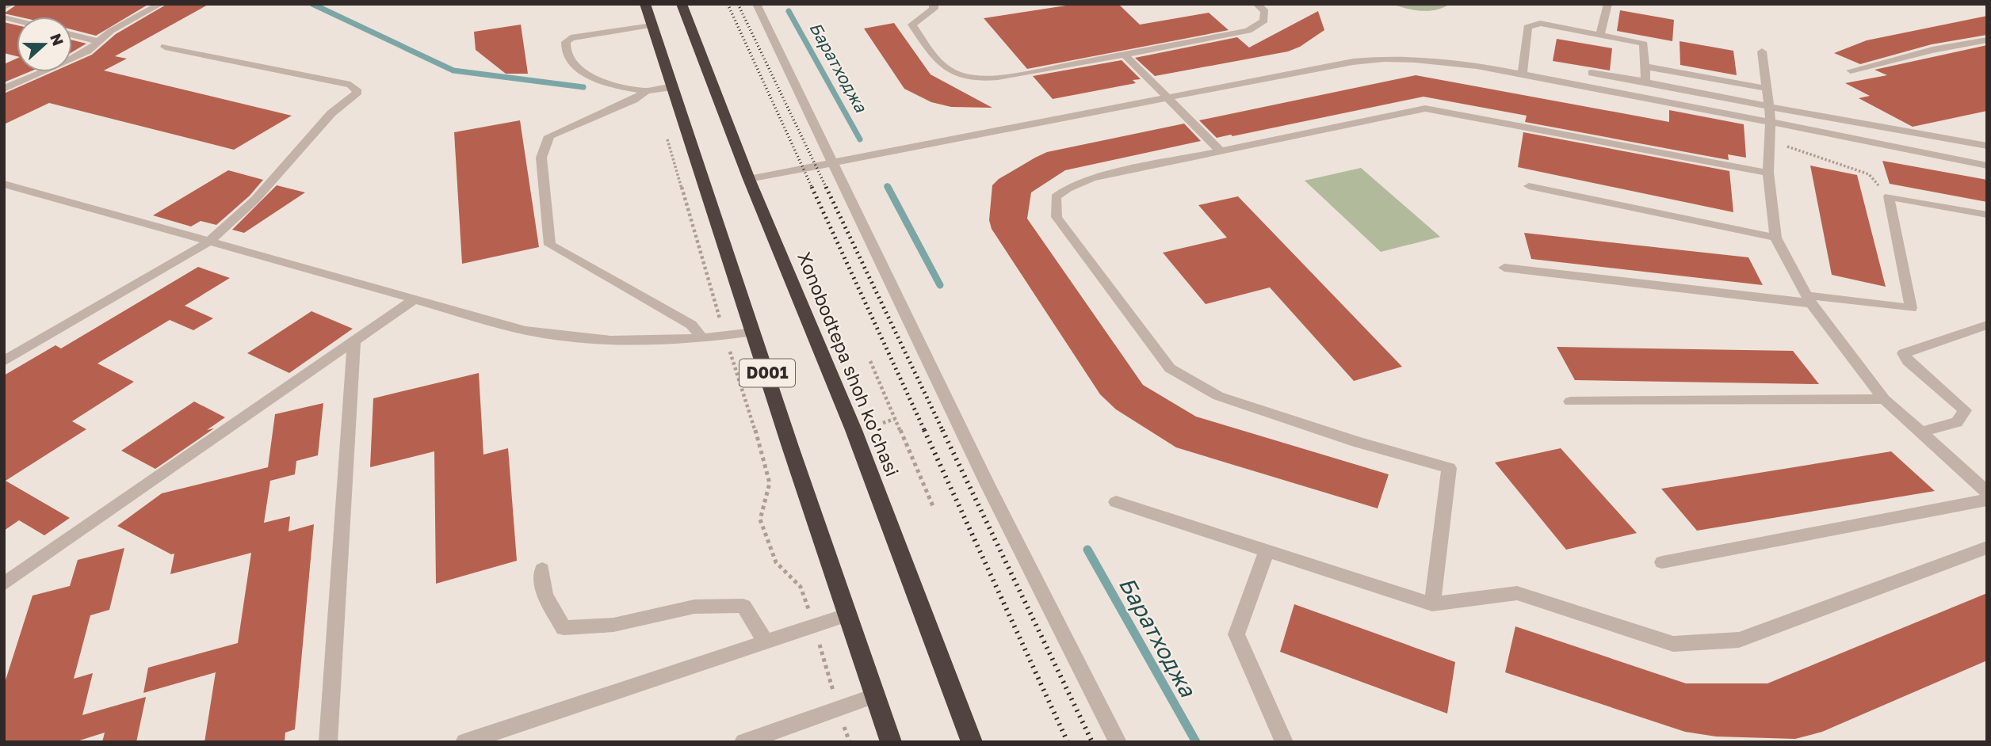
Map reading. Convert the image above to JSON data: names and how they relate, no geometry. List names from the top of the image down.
{
  "streets": {
    "highway": ["Xonobodtepa shoh ko'chasi", "D001"]
  },
  "water": ["Баратходжа"],
  "north": "right"
}
